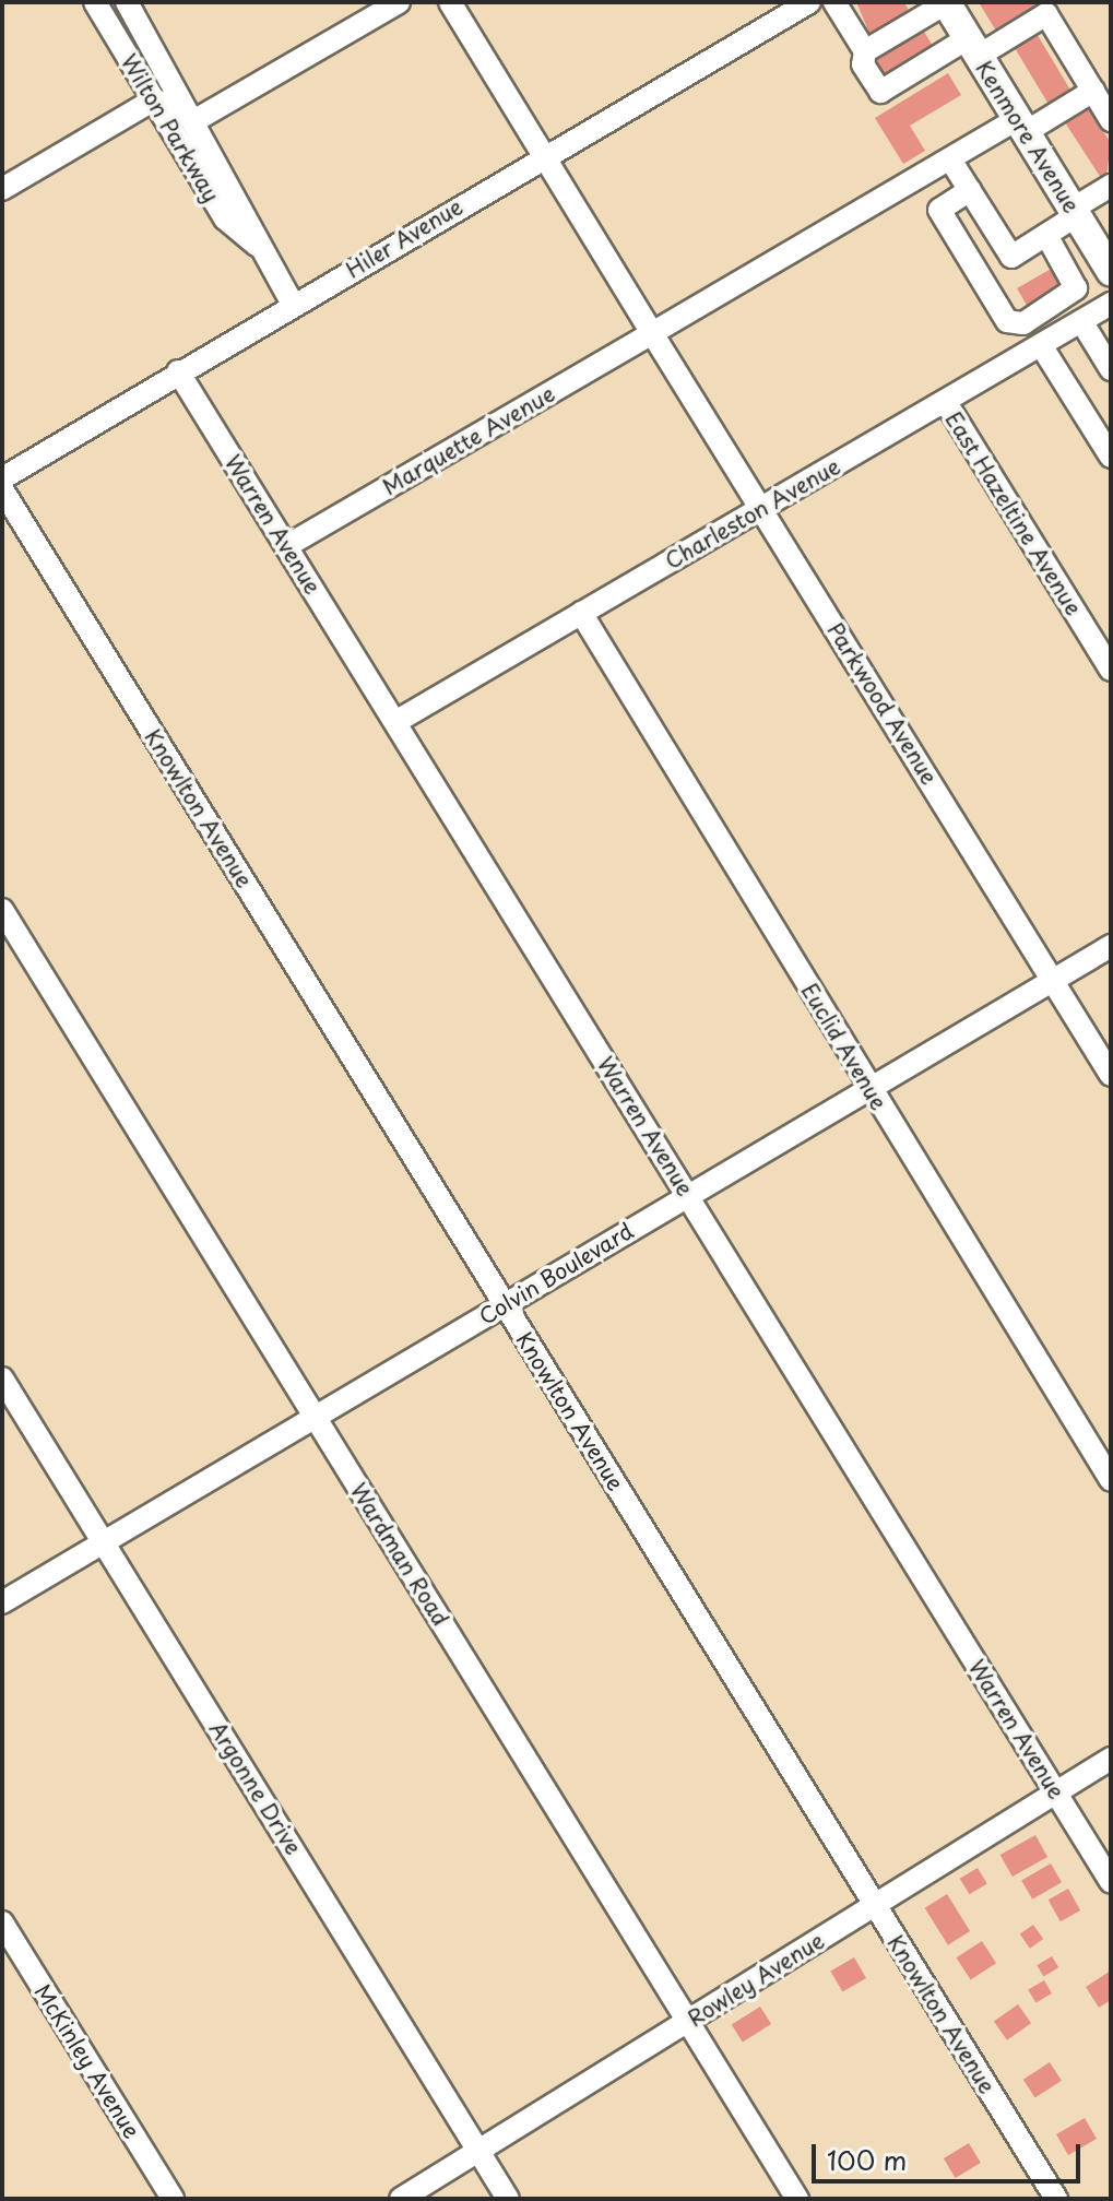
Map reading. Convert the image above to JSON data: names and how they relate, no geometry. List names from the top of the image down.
{
  "streets": {
    "main road": ["Kenmore Avenue"],
    "street": [
      "Wilton Parkway",
      "Hiler Avenue",
      "Marquette Avenue",
      "Charleston Avenue",
      "East Hazeltine Avenue",
      "Warren Avenue",
      "Parkwood Avenue",
      "Knowlton Avenue",
      "Euclid Avenue",
      "Colvin Boulevard",
      "Wardman Road",
      "Argonne Drive",
      "Rowley Avenue",
      "McKinley Avenue"
    ]
  },
  "crossings": [
    ["Wilton Parkway", "Hiler Avenue"],
    ["Kenmore Avenue", "Marquette Avenue"],
    ["Hiler Avenue", "Warren Avenue"],
    ["Hiler Avenue", "Parkwood Avenue"],
    ["Marquette Avenue", "Warren Avenue"],
    ["Marquette Avenue", "Parkwood Avenue"],
    ["Charleston Avenue", "East Hazeltine Avenue"],
    ["Charleston Avenue", "Warren Avenue"],
    ["Charleston Avenue", "Parkwood Avenue"],
    ["Charleston Avenue", "Euclid Avenue"],
    ["Warren Avenue", "Colvin Boulevard"],
    ["Warren Avenue", "Rowley Avenue"],
    ["Parkwood Avenue", "Colvin Boulevard"],
    ["Knowlton Avenue", "Colvin Boulevard"],
    ["Knowlton Avenue", "Rowley Avenue"],
    ["Euclid Avenue", "Colvin Boulevard"],
    ["Colvin Boulevard", "Wardman Road"],
    ["Colvin Boulevard", "Argonne Drive"],
    ["Wardman Road", "Rowley Avenue"],
    ["Argonne Drive", "Rowley Avenue"]
  ],
  "scale_bar": "100 m"
}
